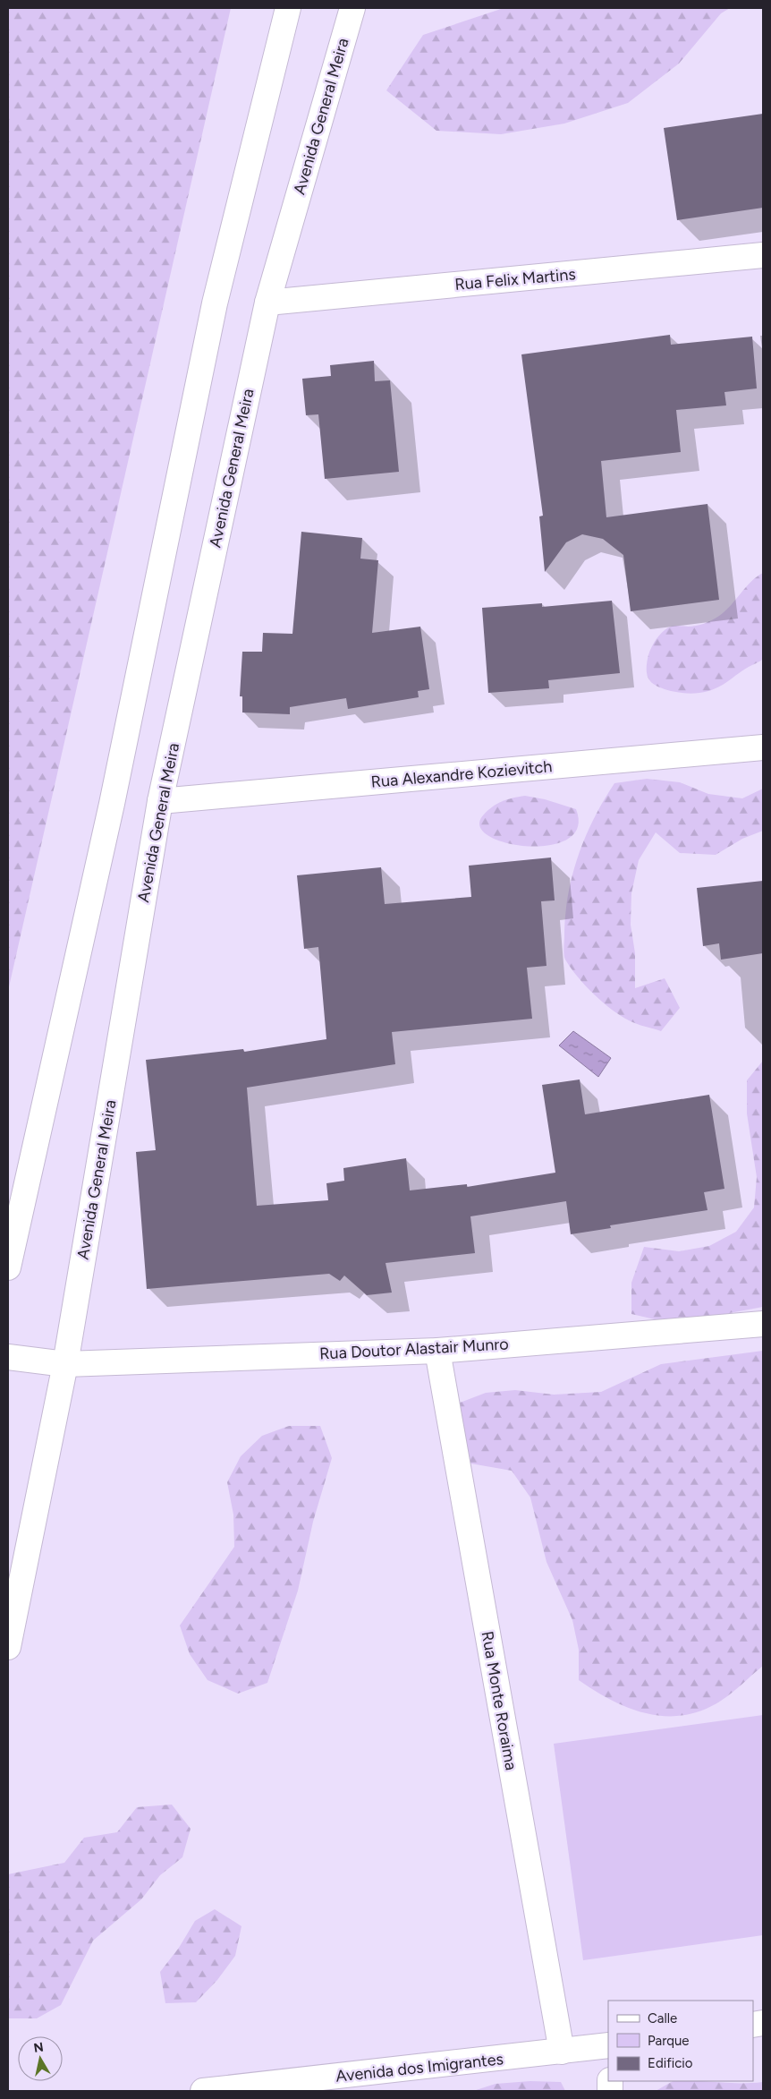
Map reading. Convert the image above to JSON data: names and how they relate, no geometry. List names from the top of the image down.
{
  "streets": {
    "main road": [
      "Avenida General Meira",
      "Rua Felix Martins",
      "Rua Alexandre Kozievitch",
      "Rua Doutor Alastair Munro",
      "Rua Monte Roraima",
      "Avenida dos Imigrantes"
    ]
  },
  "crossings": [
    ["Avenida General Meira", "Rua Felix Martins"],
    ["Avenida General Meira", "Rua Alexandre Kozievitch"],
    ["Avenida General Meira", "Rua Doutor Alastair Munro"],
    ["Rua Doutor Alastair Munro", "Rua Monte Roraima"],
    ["Rua Monte Roraima", "Avenida dos Imigrantes"]
  ],
  "legend": ["Calle", "Parque", "Edificio"],
  "north": "top"
}
